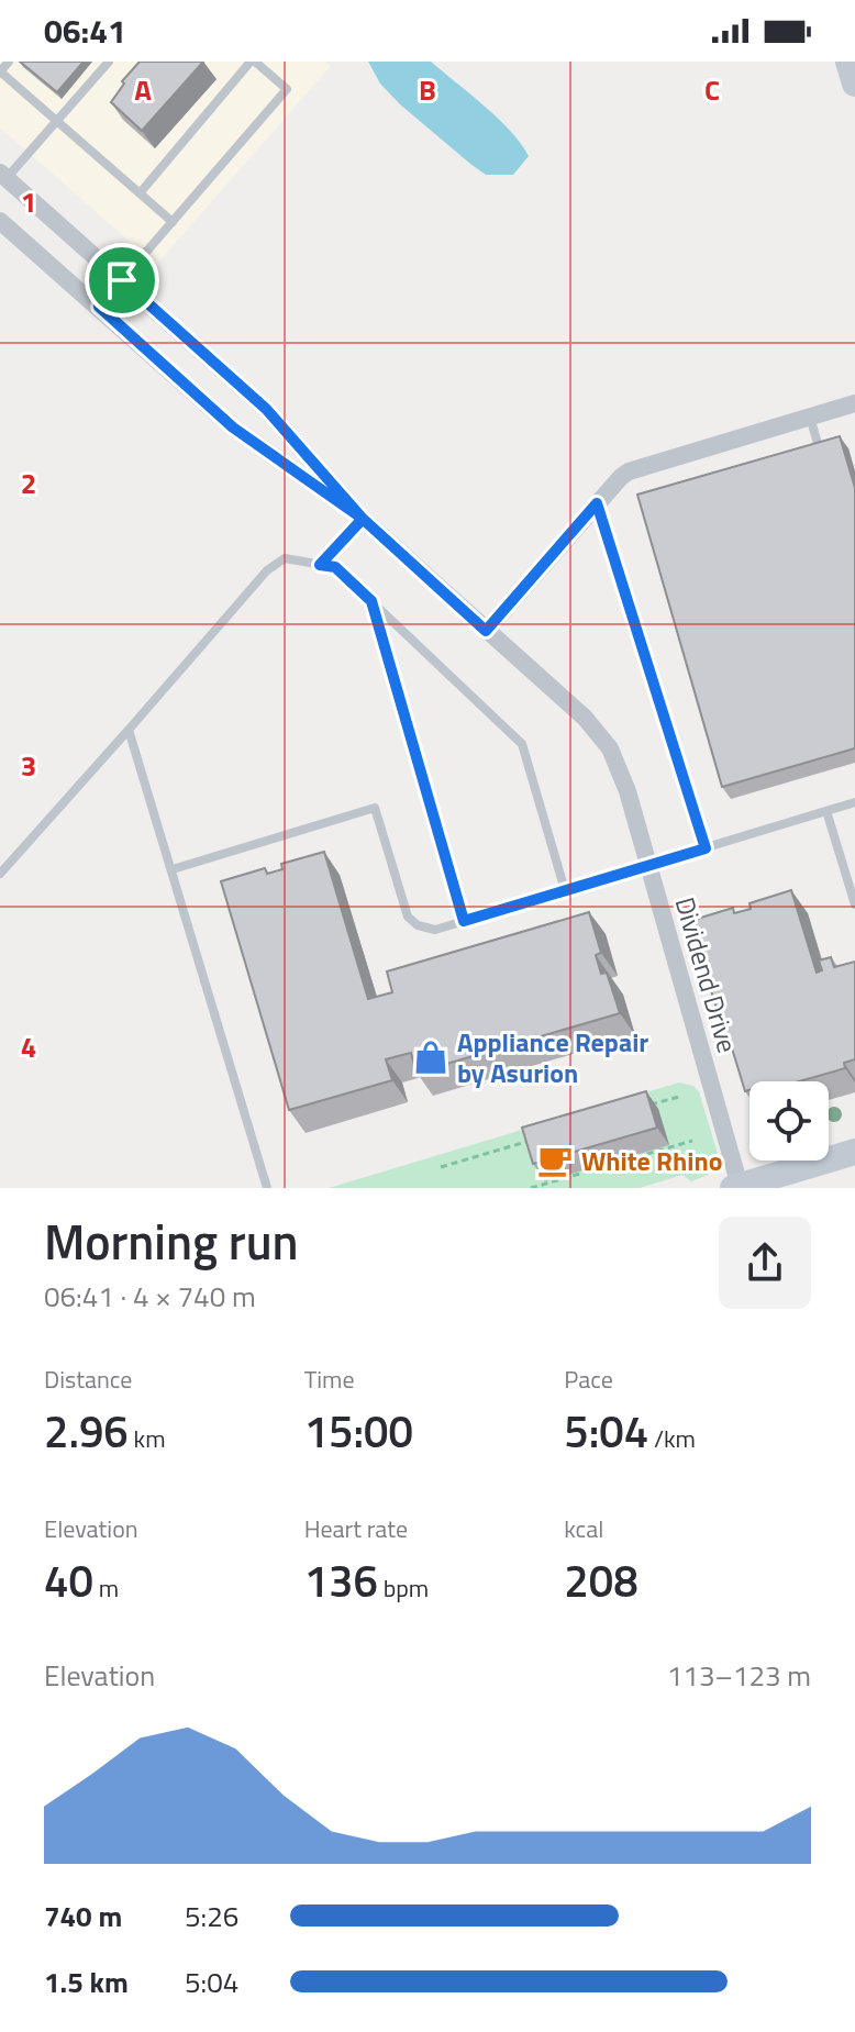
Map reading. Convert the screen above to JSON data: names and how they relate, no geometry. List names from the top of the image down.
{
  "streets": {
    "street": ["Dividend Drive"]
  },
  "places": {
    "shop": ["Appliance Repair by Asurion"],
    "cafe": ["White Rhino"]
  },
  "page": {
    "status": "06:41",
    "heading": ["Morning run", "06:41 · 4 × 740 m"],
    "stats": [
      ["Distance", "2.96 km"],
      ["Time", "15:00"],
      ["Pace", "5:04 /km"],
      ["Elevation", "40 m"],
      ["Heart rate", "136 bpm"],
      ["kcal", "208"]
    ],
    "chart": ["Elevation", "113–123 m"],
    "list": [
      {
        "name": "740 m",
        "note": "5:26"
      },
      {
        "name": "1.5 km",
        "note": "5:04"
      }
    ]
  },
  "grid": {
    "columns": ["A", "B", "C"],
    "rows": [
      "1",
      "2",
      "3",
      "4"
    ]
  }
}
